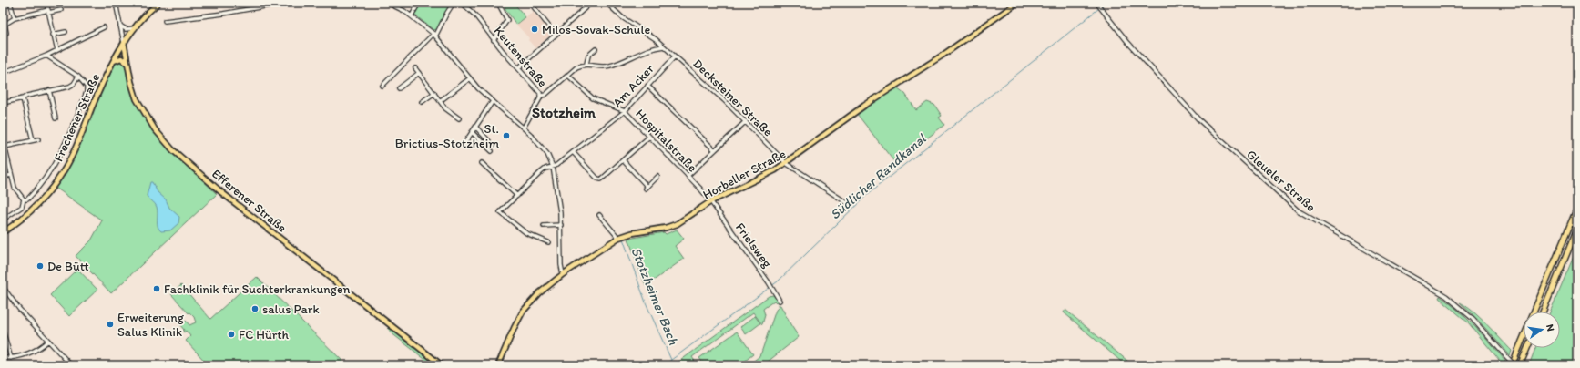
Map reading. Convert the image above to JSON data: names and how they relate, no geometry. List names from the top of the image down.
{
  "streets": {
    "main road": ["Frechener Straße", "Horbeller Straße", "Efferener Straße"],
    "street": [
      "Keutenstraße",
      "Am Acker",
      "Decksteiner Straße",
      "Hospitalstraße",
      "Gleueler Straße",
      "Frielsweg"
    ]
  },
  "crossings": [
    ["Am Acker", "Decksteiner Straße"],
    ["Am Acker", "Hospitalstraße"],
    ["Decksteiner Straße", "Horbeller Straße"],
    ["Frechener Straße", "Efferener Straße"],
    ["Hospitalstraße", "Horbeller Straße"],
    ["Hospitalstraße", "Frielsweg"],
    ["Horbeller Straße", "Frielsweg"]
  ],
  "districts": ["Stotzheim"],
  "water": ["Südlicher Randkanal", "Stotzheimer Bach"],
  "places": [
    "Milos-Sovak-Schule",
    "St. Brictius-Stotzheim",
    "De Bütt",
    "Fachklinik für Suchterkrankungen",
    "salus Park",
    "Erweiterung Salus Klinik",
    "FC Hürth"
  ],
  "north": "right"
}
